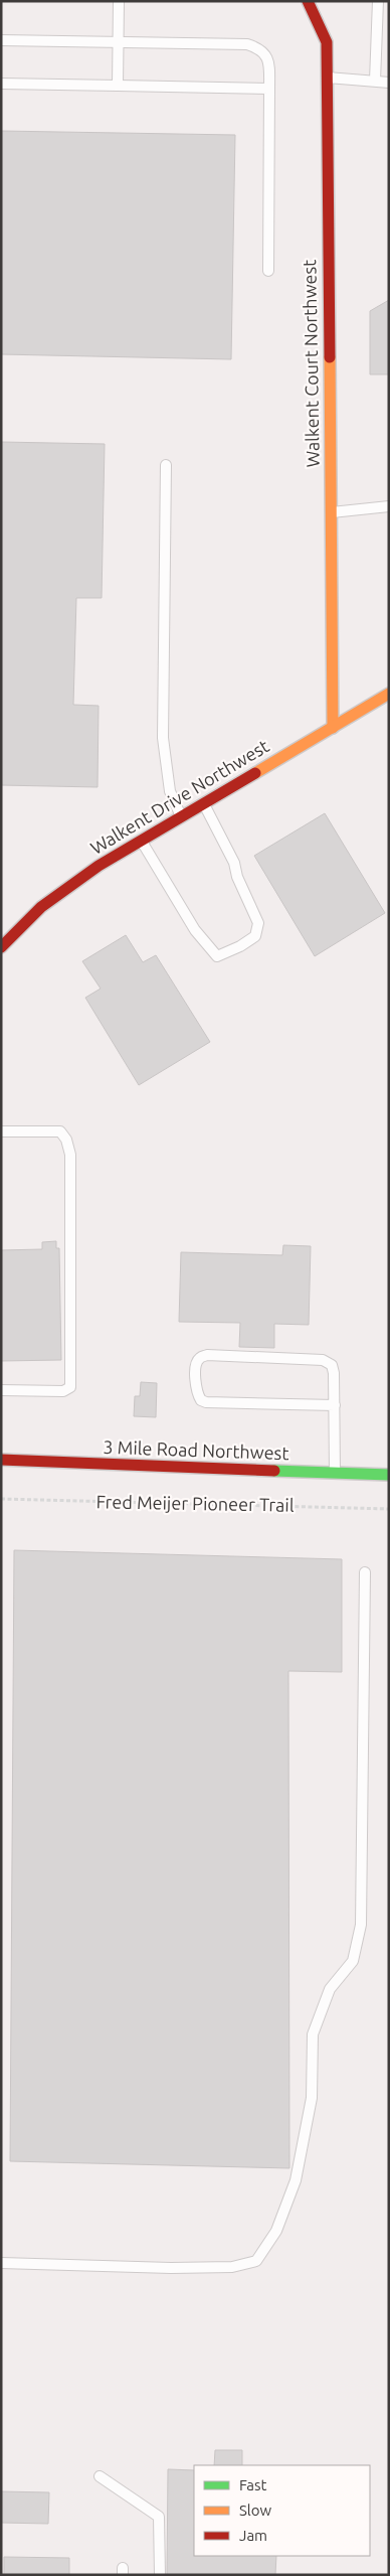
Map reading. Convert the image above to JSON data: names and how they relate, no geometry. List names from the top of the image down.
{
  "streets": {
    "street": ["Walkent Court Northwest", "Walkent Drive Northwest", "3 Mile Road Northwest"],
    "path": ["Fred Meijer Pioneer Trail"]
  },
  "crossings": [
    ["Walkent Court Northwest", "Walkent Drive Northwest"]
  ],
  "legend": ["Fast", "Slow", "Jam"]
}
